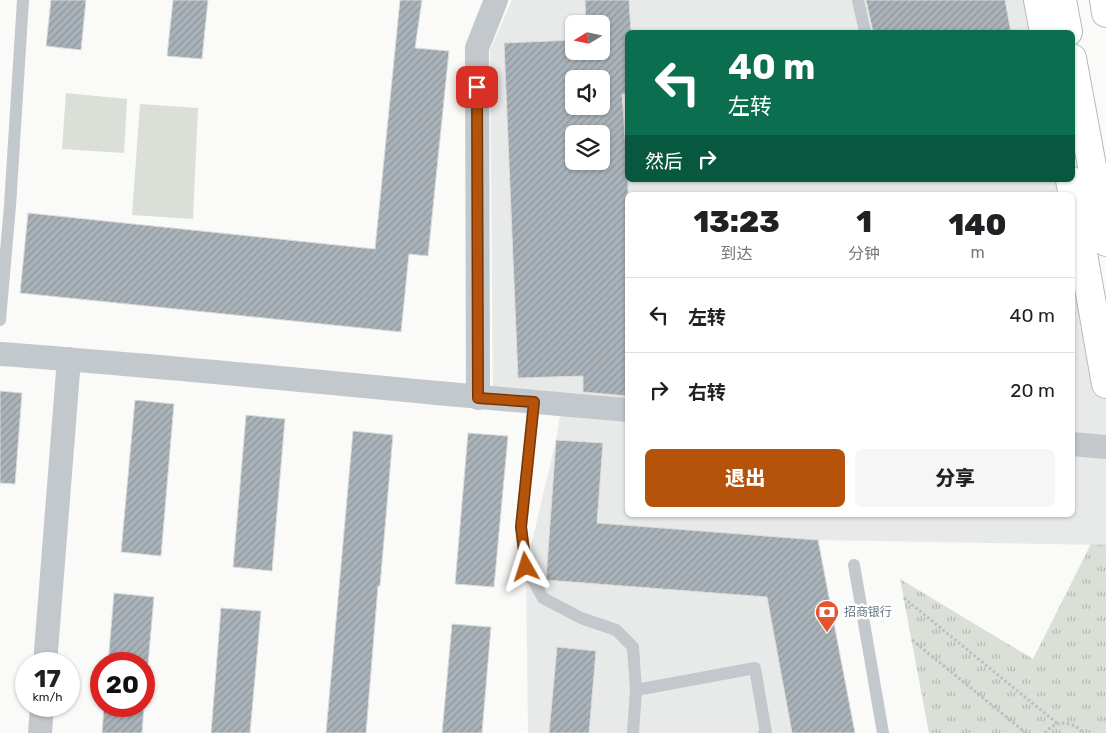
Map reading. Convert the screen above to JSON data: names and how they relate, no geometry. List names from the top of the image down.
{
  "places": {
    "bank": ["招商银行"]
  },
  "north": "left",
  "page": {
    "turn": ["40 m", "左转"],
    "then": "然后",
    "eta": [
      "13:23",
      "到达",
      "1",
      "分钟",
      "140",
      "m"
    ],
    "list": [
      {
        "name": "左转",
        "value": "40 m"
      },
      {
        "name": "右转",
        "value": "20 m"
      }
    ],
    "buttons": ["退出", "分享"],
    "speed": "17 km/h",
    "limit": "20"
  }
}
